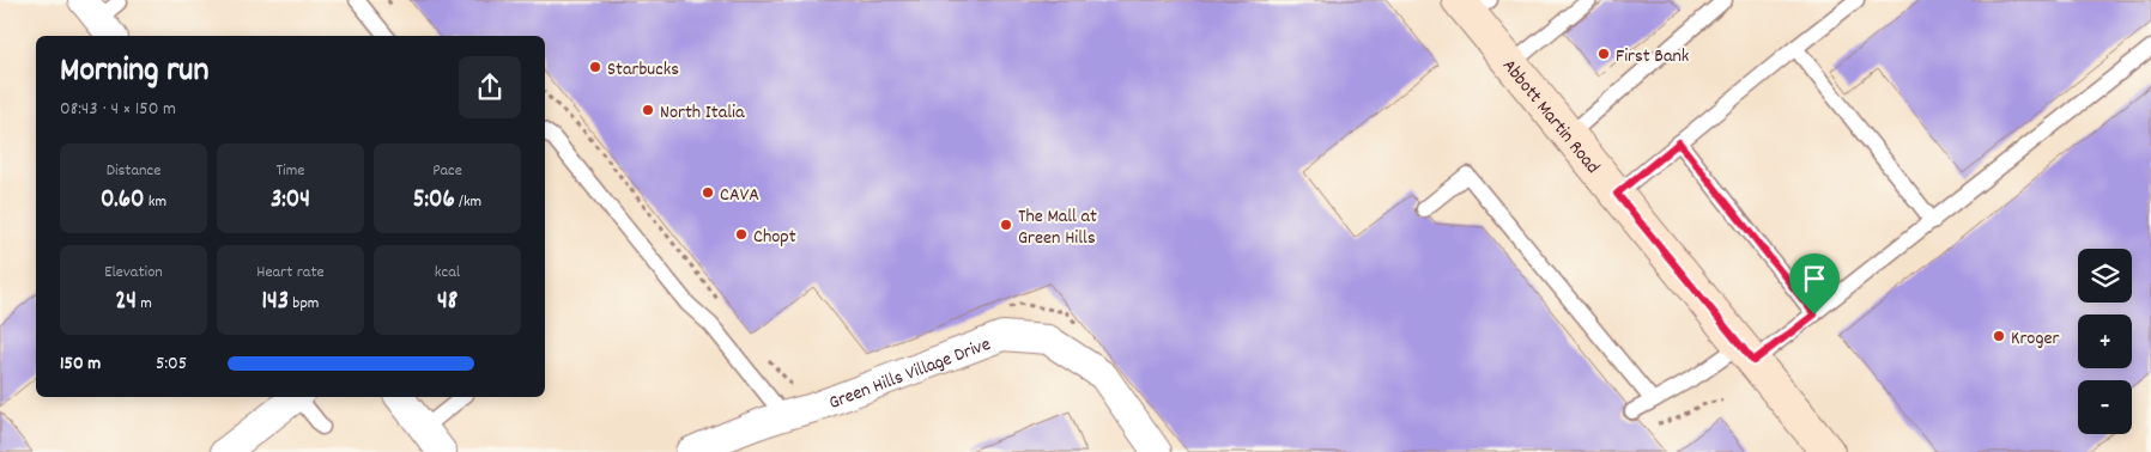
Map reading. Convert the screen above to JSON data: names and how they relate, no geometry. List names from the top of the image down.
{
  "streets": {
    "main road": ["Abbott Martin Road"],
    "street": ["Green Hills Village Drive"]
  },
  "places": [
    "First Bank",
    "Starbucks",
    "North Italia",
    "CAVA",
    "The Mall at Green Hills",
    "Chopt",
    "Kroger"
  ],
  "page": {
    "heading": ["Morning run", "08:43 · 4 × 150 m"],
    "stats": [
      ["Distance", "0.60 km"],
      ["Time", "3:04"],
      ["Pace", "5:06 /km"],
      ["Elevation", "24 m"],
      ["Heart rate", "143 bpm"],
      ["kcal", "48"]
    ],
    "map_buttons": ["+", "−"],
    "list": [
      {
        "name": "150 m",
        "note": "5:05"
      }
    ]
  }
}
